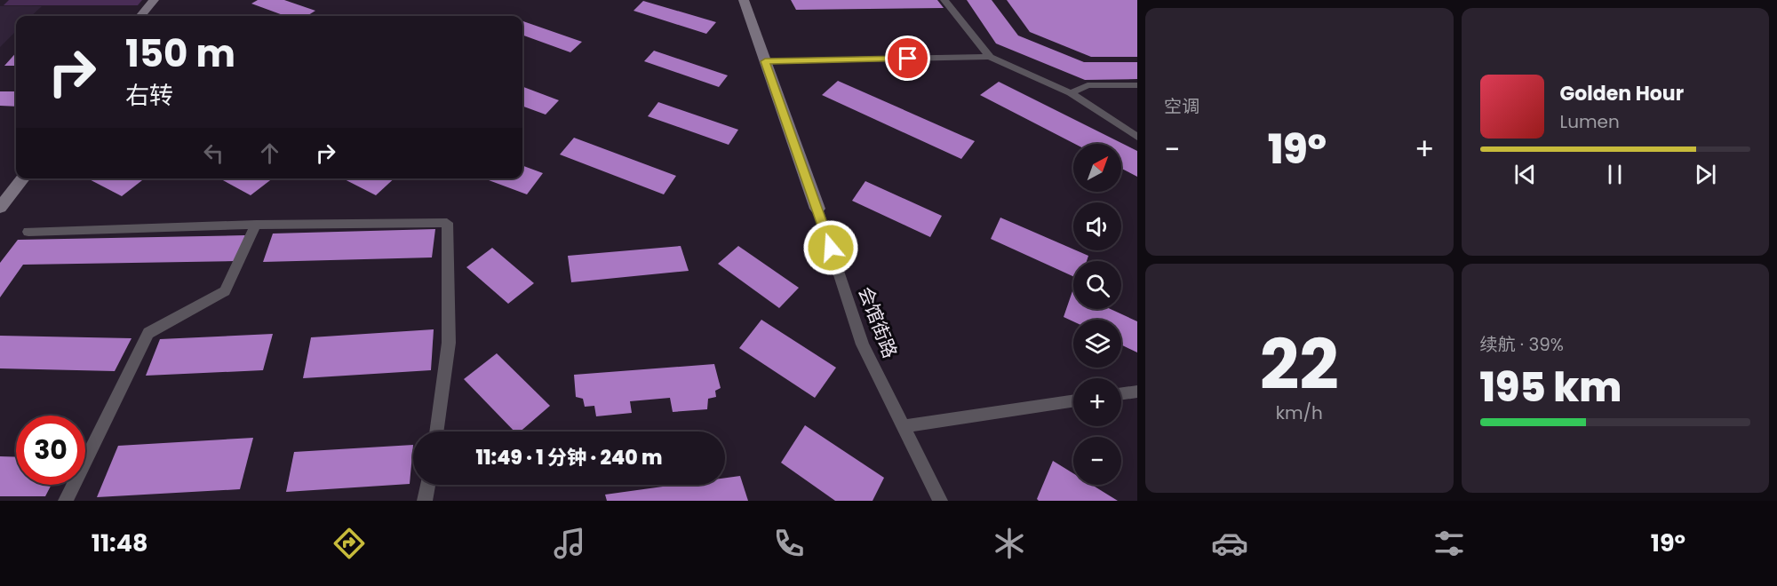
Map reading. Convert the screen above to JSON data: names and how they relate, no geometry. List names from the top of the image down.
{
  "streets": {
    "street": ["会馆街路"]
  },
  "north": "top right",
  "page": {
    "tile": [
      "空调",
      ["22", "km/h"],
      ["续航 · 39%", "195 km"]
    ],
    "turn": ["150 m", "右转"],
    "song": ["Golden Hour", "Lumen"],
    "heat": ["−", "19°", "+"],
    "map_buttons": ["+", "−"],
    "limit": "30",
    "trip": "11:49 · 1 分钟 · 240 m",
    "tabs": ["11:48", "19°"]
  }
}
